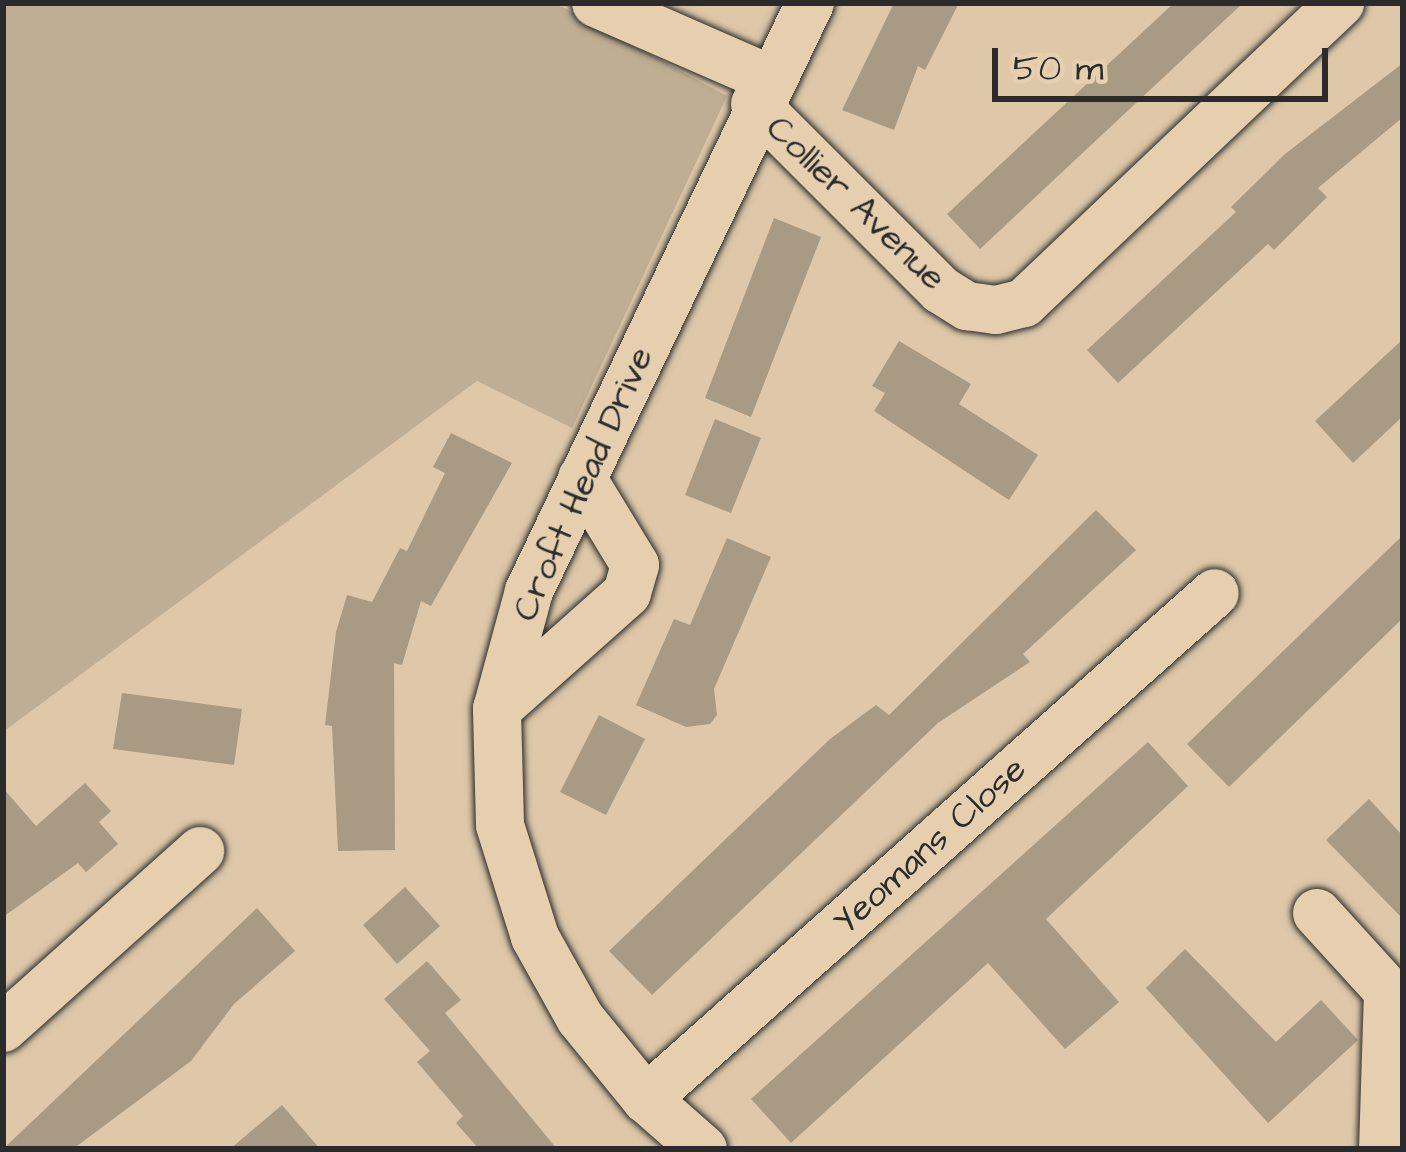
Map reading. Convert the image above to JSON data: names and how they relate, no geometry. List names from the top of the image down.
{
  "streets": {
    "street": ["Collier Avenue", "Croft Head Drive", "Yeomans Close"]
  },
  "crossings": [
    ["Collier Avenue", "Croft Head Drive"],
    ["Croft Head Drive", "Yeomans Close"]
  ],
  "scale_bar": "50 m"
}
